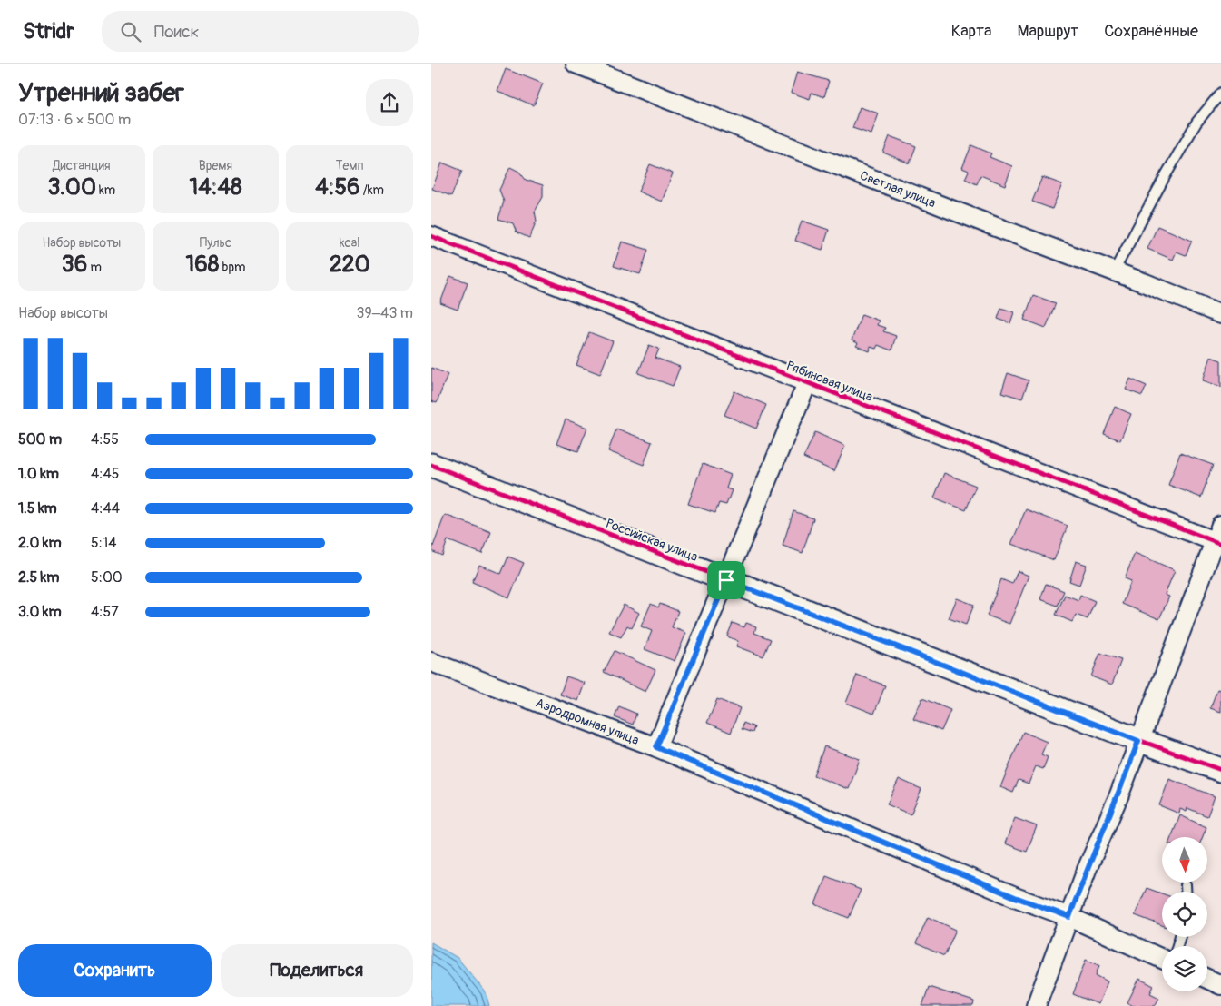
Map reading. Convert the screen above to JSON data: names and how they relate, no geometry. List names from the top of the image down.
{
  "streets": {
    "street": [
      "Светлая улица",
      "Рябиновая улица",
      "Российская улица",
      "Аэродромная улица"
    ]
  },
  "north": "bottom",
  "page": {
    "header": "Stridr",
    "search": "Поиск",
    "nav": ["Карта", "Маршрут", "Сохранённые"],
    "heading": ["Утренний забег", "07:13 · 6 × 500 m"],
    "stats": [
      ["Дистанция", "3.00 km"],
      ["Время", "14:48"],
      ["Темп", "4:56 /km"],
      ["Набор высоты", "36 m"],
      ["Пульс", "168 bpm"],
      ["kcal", "220"]
    ],
    "chart": ["Набор высоты", "39–43 m"],
    "list": [
      {
        "name": "500 m",
        "note": "4:55"
      },
      {
        "name": "1.0 km",
        "note": "4:45"
      },
      {
        "name": "1.5 km",
        "note": "4:44"
      },
      {
        "name": "2.0 km",
        "note": "5:14"
      },
      {
        "name": "2.5 km",
        "note": "5:00"
      },
      {
        "name": "3.0 km",
        "note": "4:57"
      }
    ],
    "buttons": ["Сохранить", "Поделиться"]
  }
}
